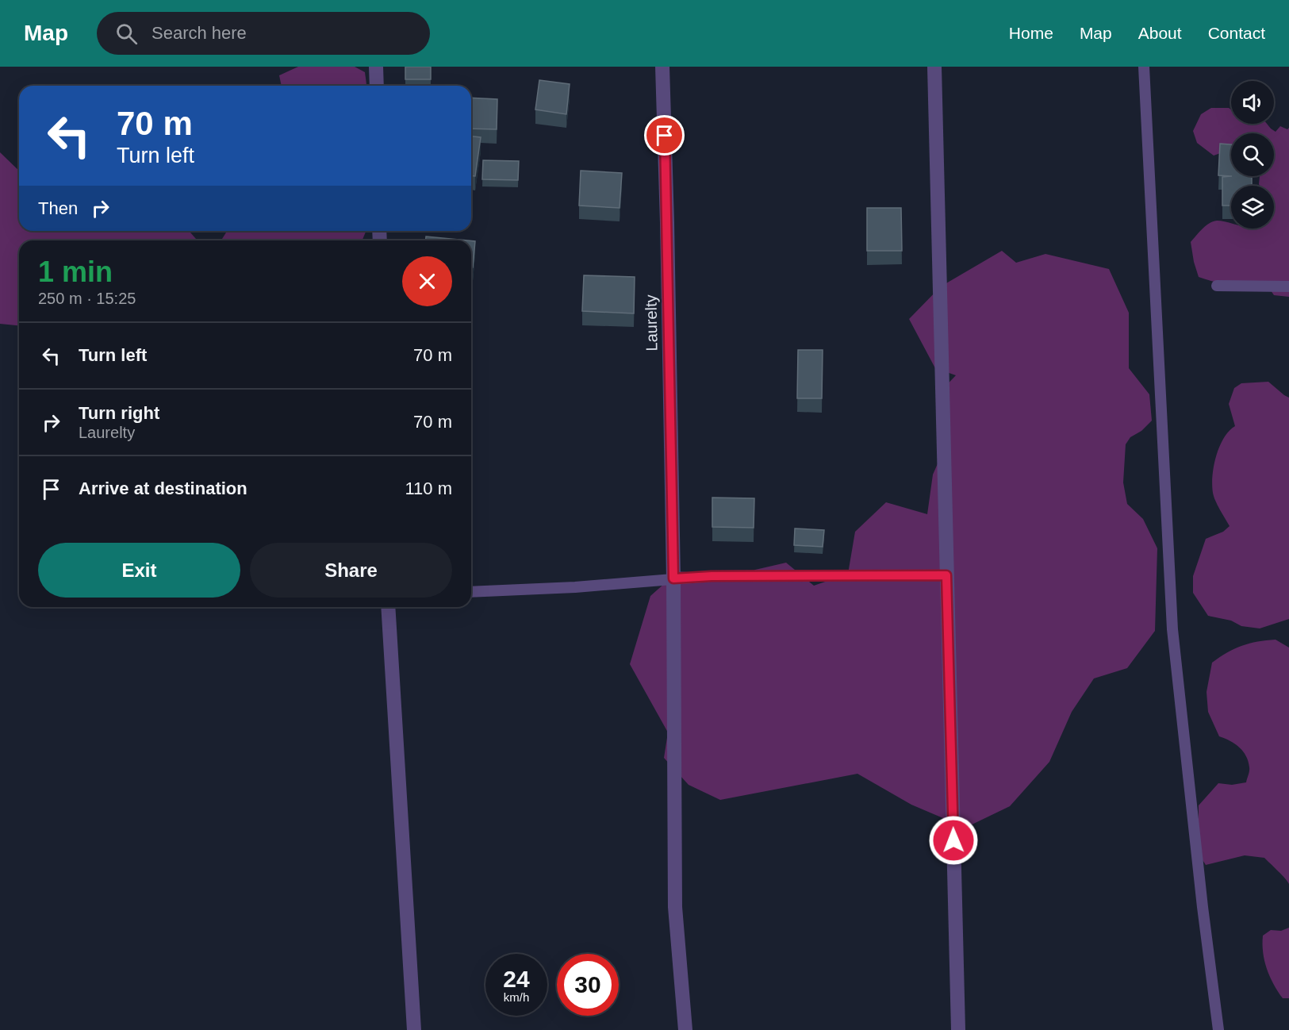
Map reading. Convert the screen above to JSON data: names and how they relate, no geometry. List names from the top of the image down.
{
  "streets": {
    "street": ["Laurelty"]
  },
  "page": {
    "header": "Map",
    "search": "Search here",
    "nav": [
      "Home",
      "Map",
      "About",
      "Contact"
    ],
    "turn": ["70 m", "Turn left"],
    "then": "Then",
    "heading": ["1 min", "250 m · 15:25"],
    "list": [
      {
        "name": "Turn left",
        "value": "70 m"
      },
      {
        "name": "Turn right",
        "note": "Laurelty",
        "value": "70 m"
      },
      {
        "name": "Arrive at destination",
        "value": "110 m"
      }
    ],
    "buttons": ["Exit", "Share"],
    "speed": "24 km/h",
    "limit": "30"
  }
}
